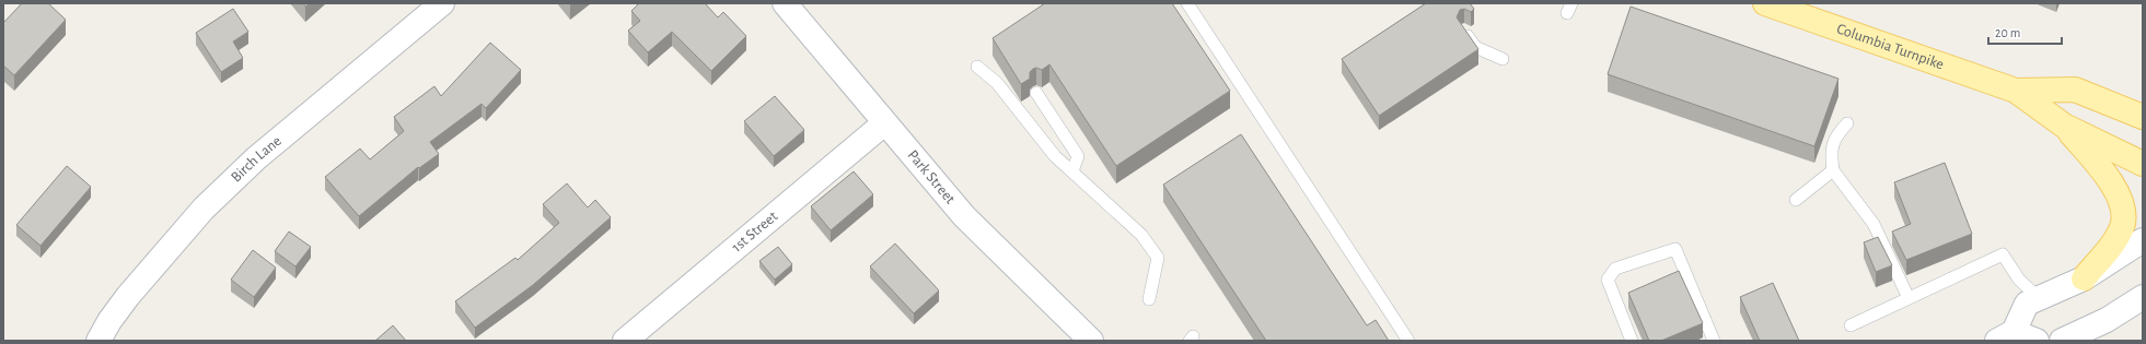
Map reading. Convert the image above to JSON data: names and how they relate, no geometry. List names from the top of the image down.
{
  "streets": {
    "main road": ["Columbia Turnpike"],
    "street": ["Birch Lane", "Park Street", "1st Street"]
  },
  "crossings": [
    ["Park Street", "1st Street"]
  ],
  "scale_bar": "20 m"
}
